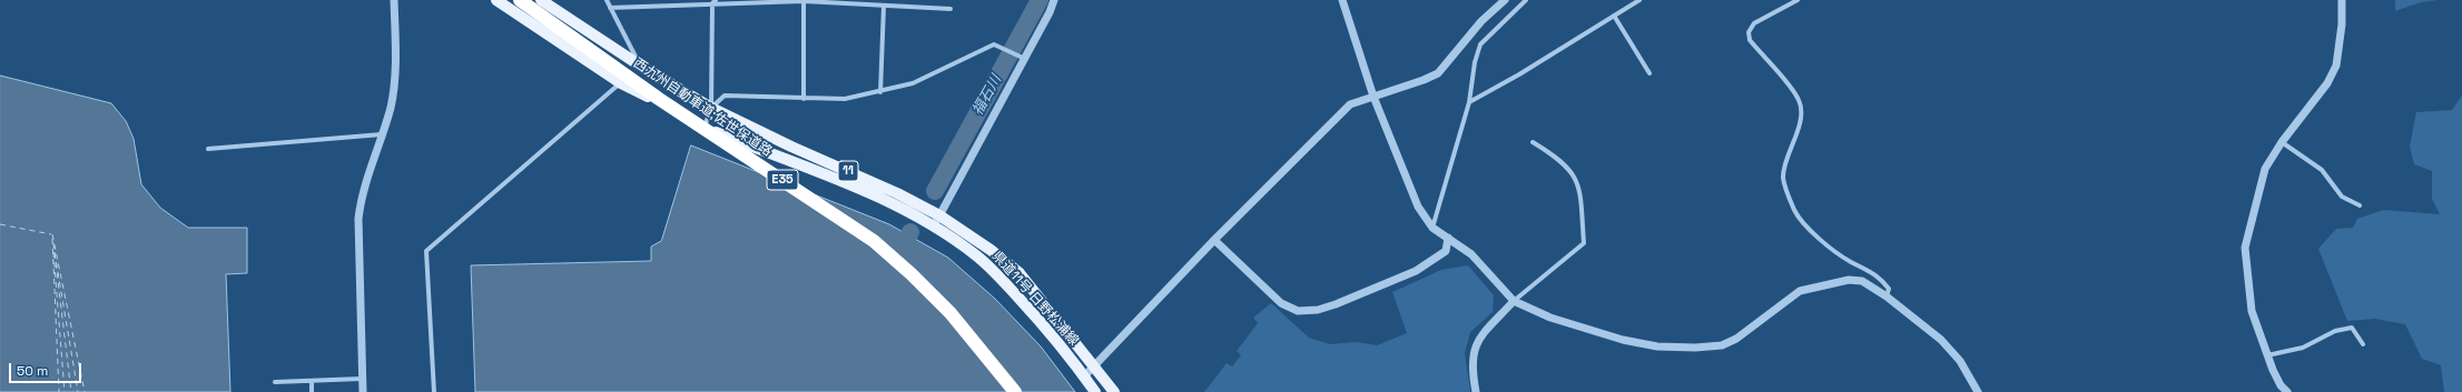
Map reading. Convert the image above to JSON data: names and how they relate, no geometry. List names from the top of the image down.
{
  "streets": {
    "highway": ["西九州自動車道;佐世保道路", "E35"],
    "main road": ["11", "県道11号 日野松浦線"]
  },
  "water": ["福石川"],
  "scale_bar": "50 m"
}
